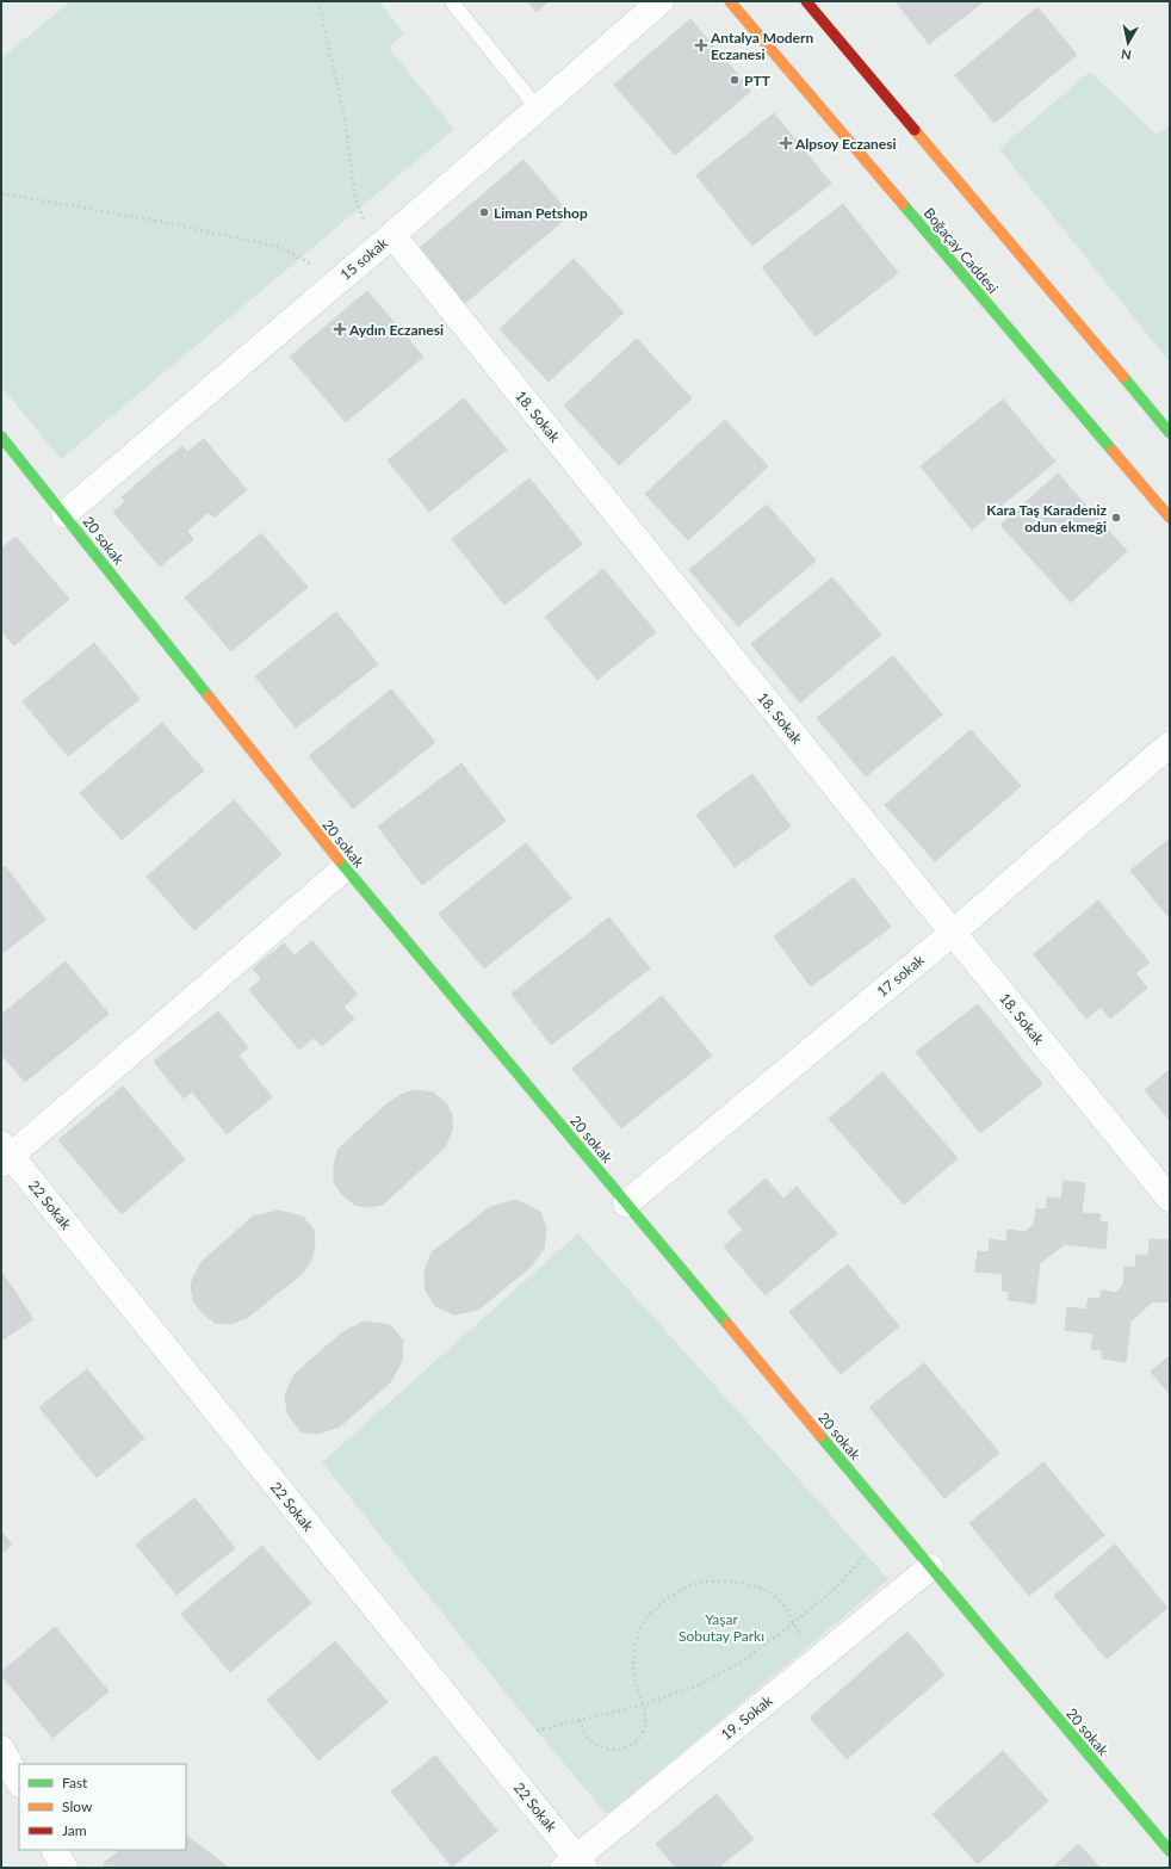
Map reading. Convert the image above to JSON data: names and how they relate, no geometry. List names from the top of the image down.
{
  "streets": {
    "street": [
      "Boğaçay Caddesi",
      "15 sokak",
      "18. Sokak",
      "20 sokak",
      "17 sokak",
      "22 Sokak",
      "19. Sokak"
    ]
  },
  "crossings": [
    ["15 sokak", "18. Sokak"],
    ["15 sokak", "20 sokak"],
    ["18. Sokak", "17 sokak"],
    ["20 sokak", "17 sokak"],
    ["20 sokak", "19. Sokak"],
    ["22 Sokak", "19. Sokak"]
  ],
  "parks": ["Yaşar Sobutay Parkı"],
  "places": {
    "health": ["Antalya Modern Eczanesi", "Alpsoy Eczanesi", "Aydın Eczanesi"],
    "other": ["PTT", "Liman Petshop", "Kara Taş Karadeniz odun ekmeği"]
  },
  "legend": ["Fast", "Slow", "Jam"],
  "north": "bottom"
}
